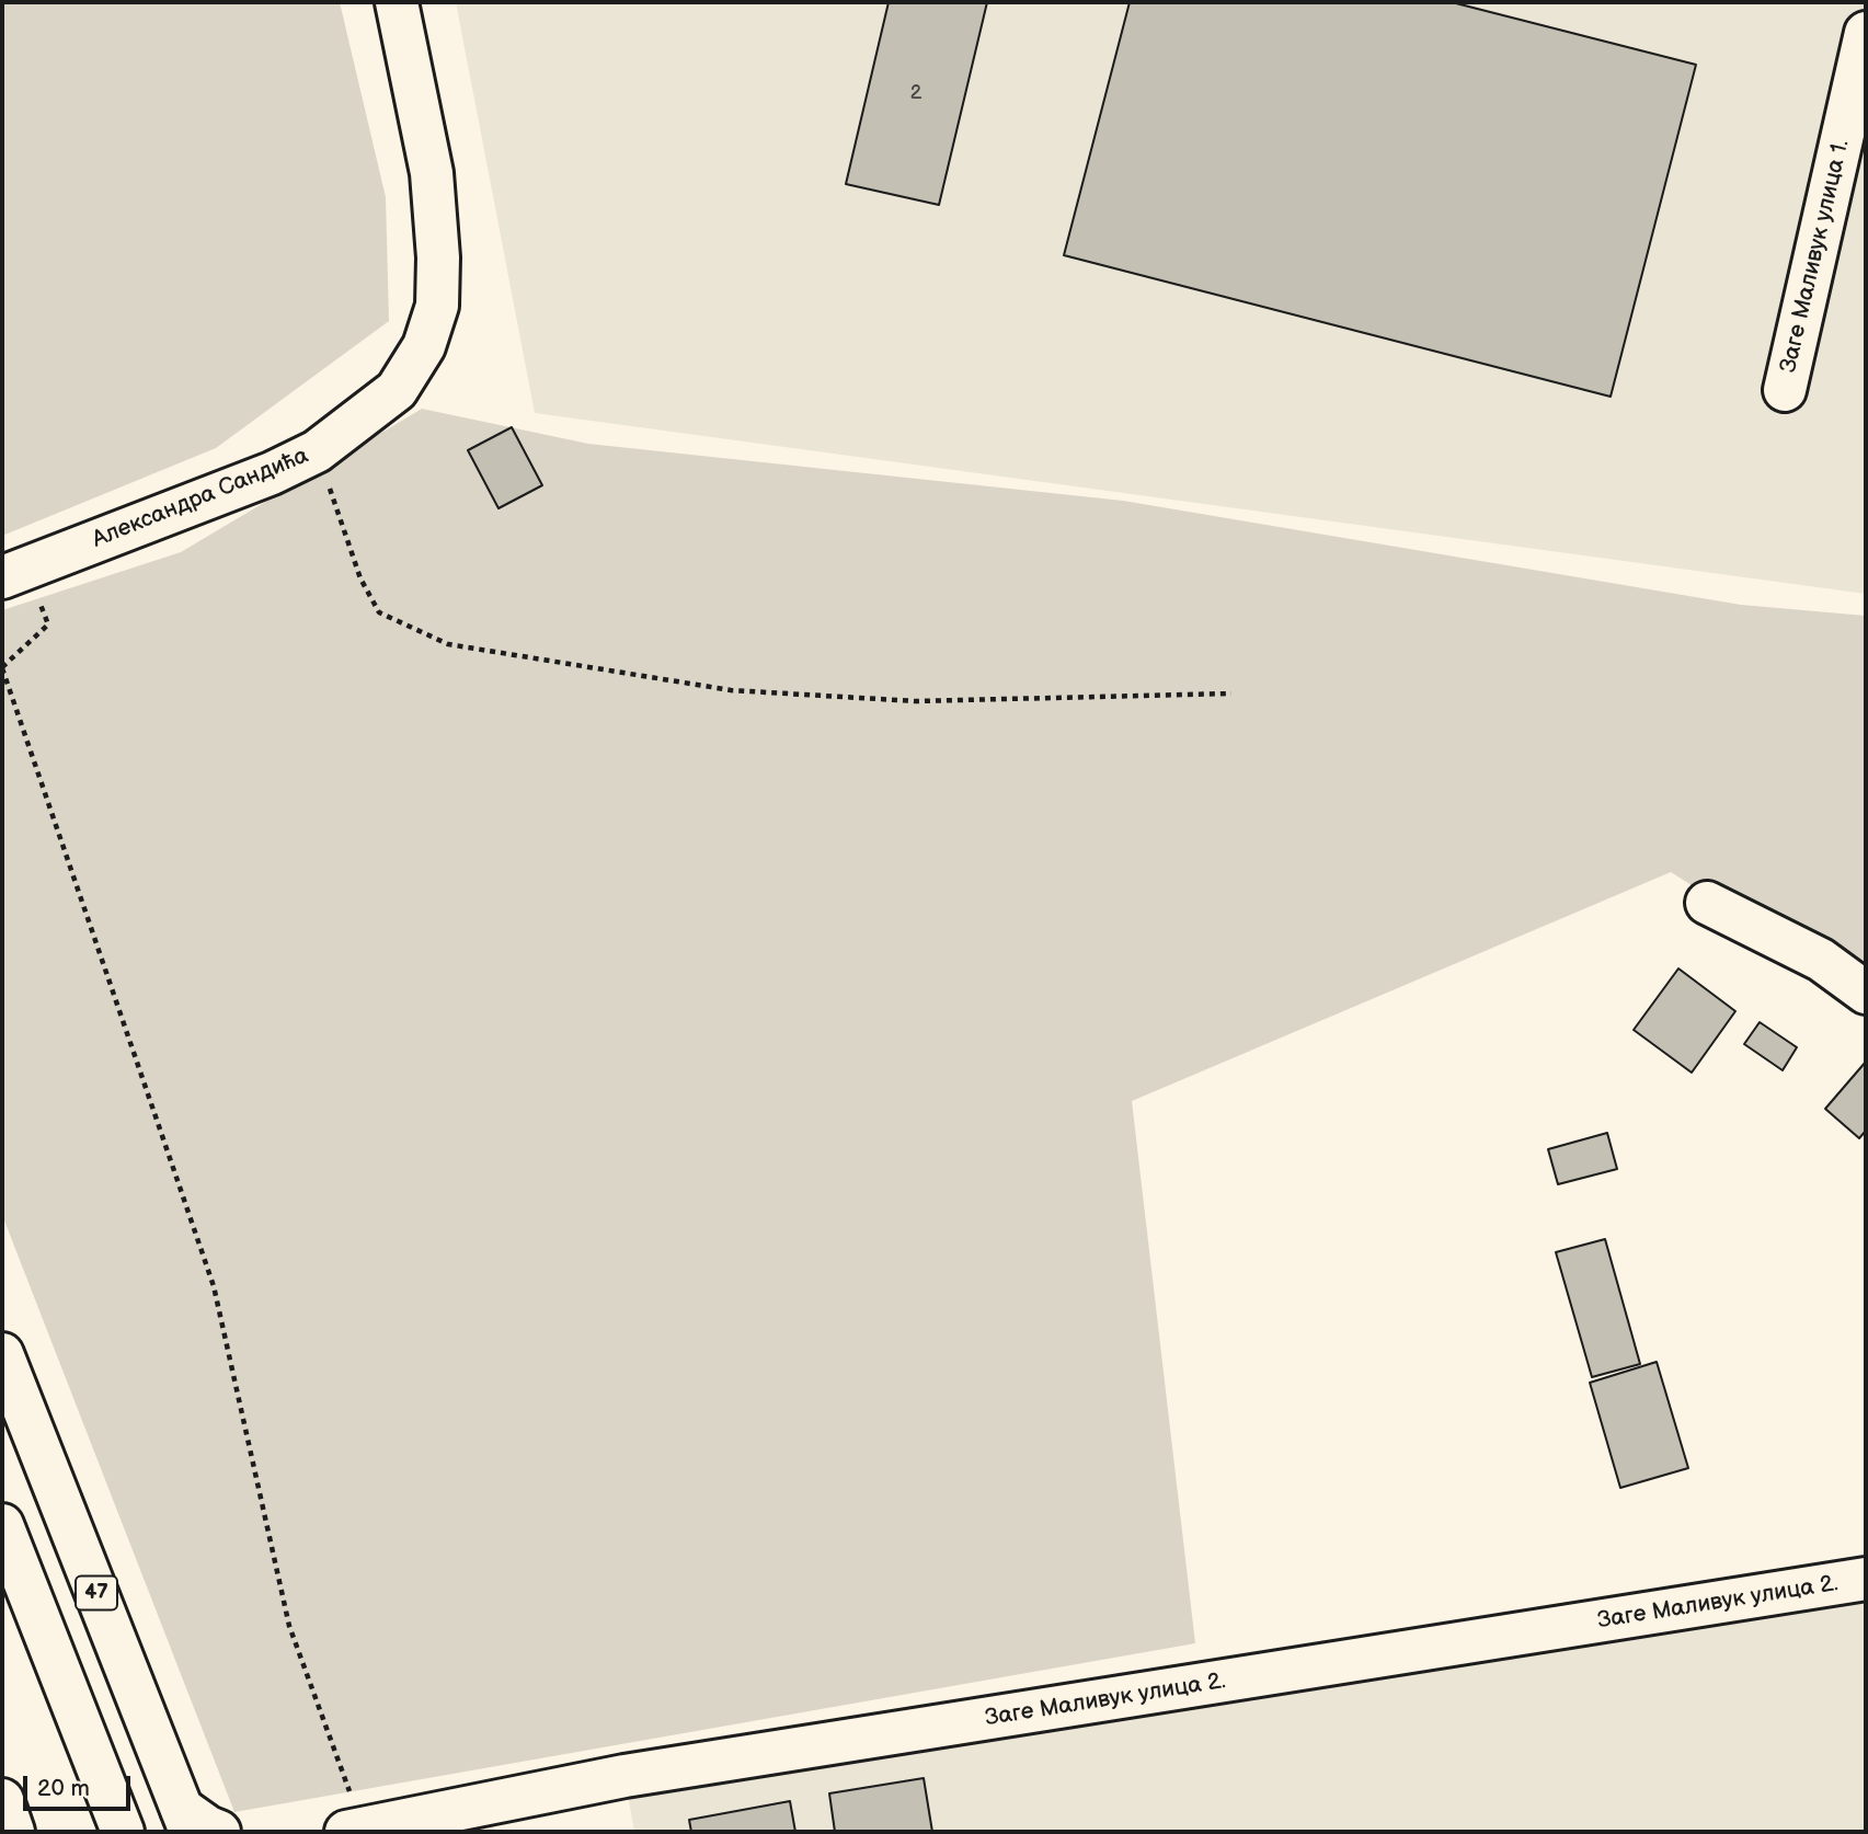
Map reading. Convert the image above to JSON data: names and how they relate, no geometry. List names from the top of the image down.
{
  "streets": {
    "street": [
      "Заге Маливук улица 1.",
      "Александра Сандића",
      "47",
      "Заге Маливук улица 2."
    ]
  },
  "house_numbers": ["2"],
  "scale_bar": "20 m"
}
